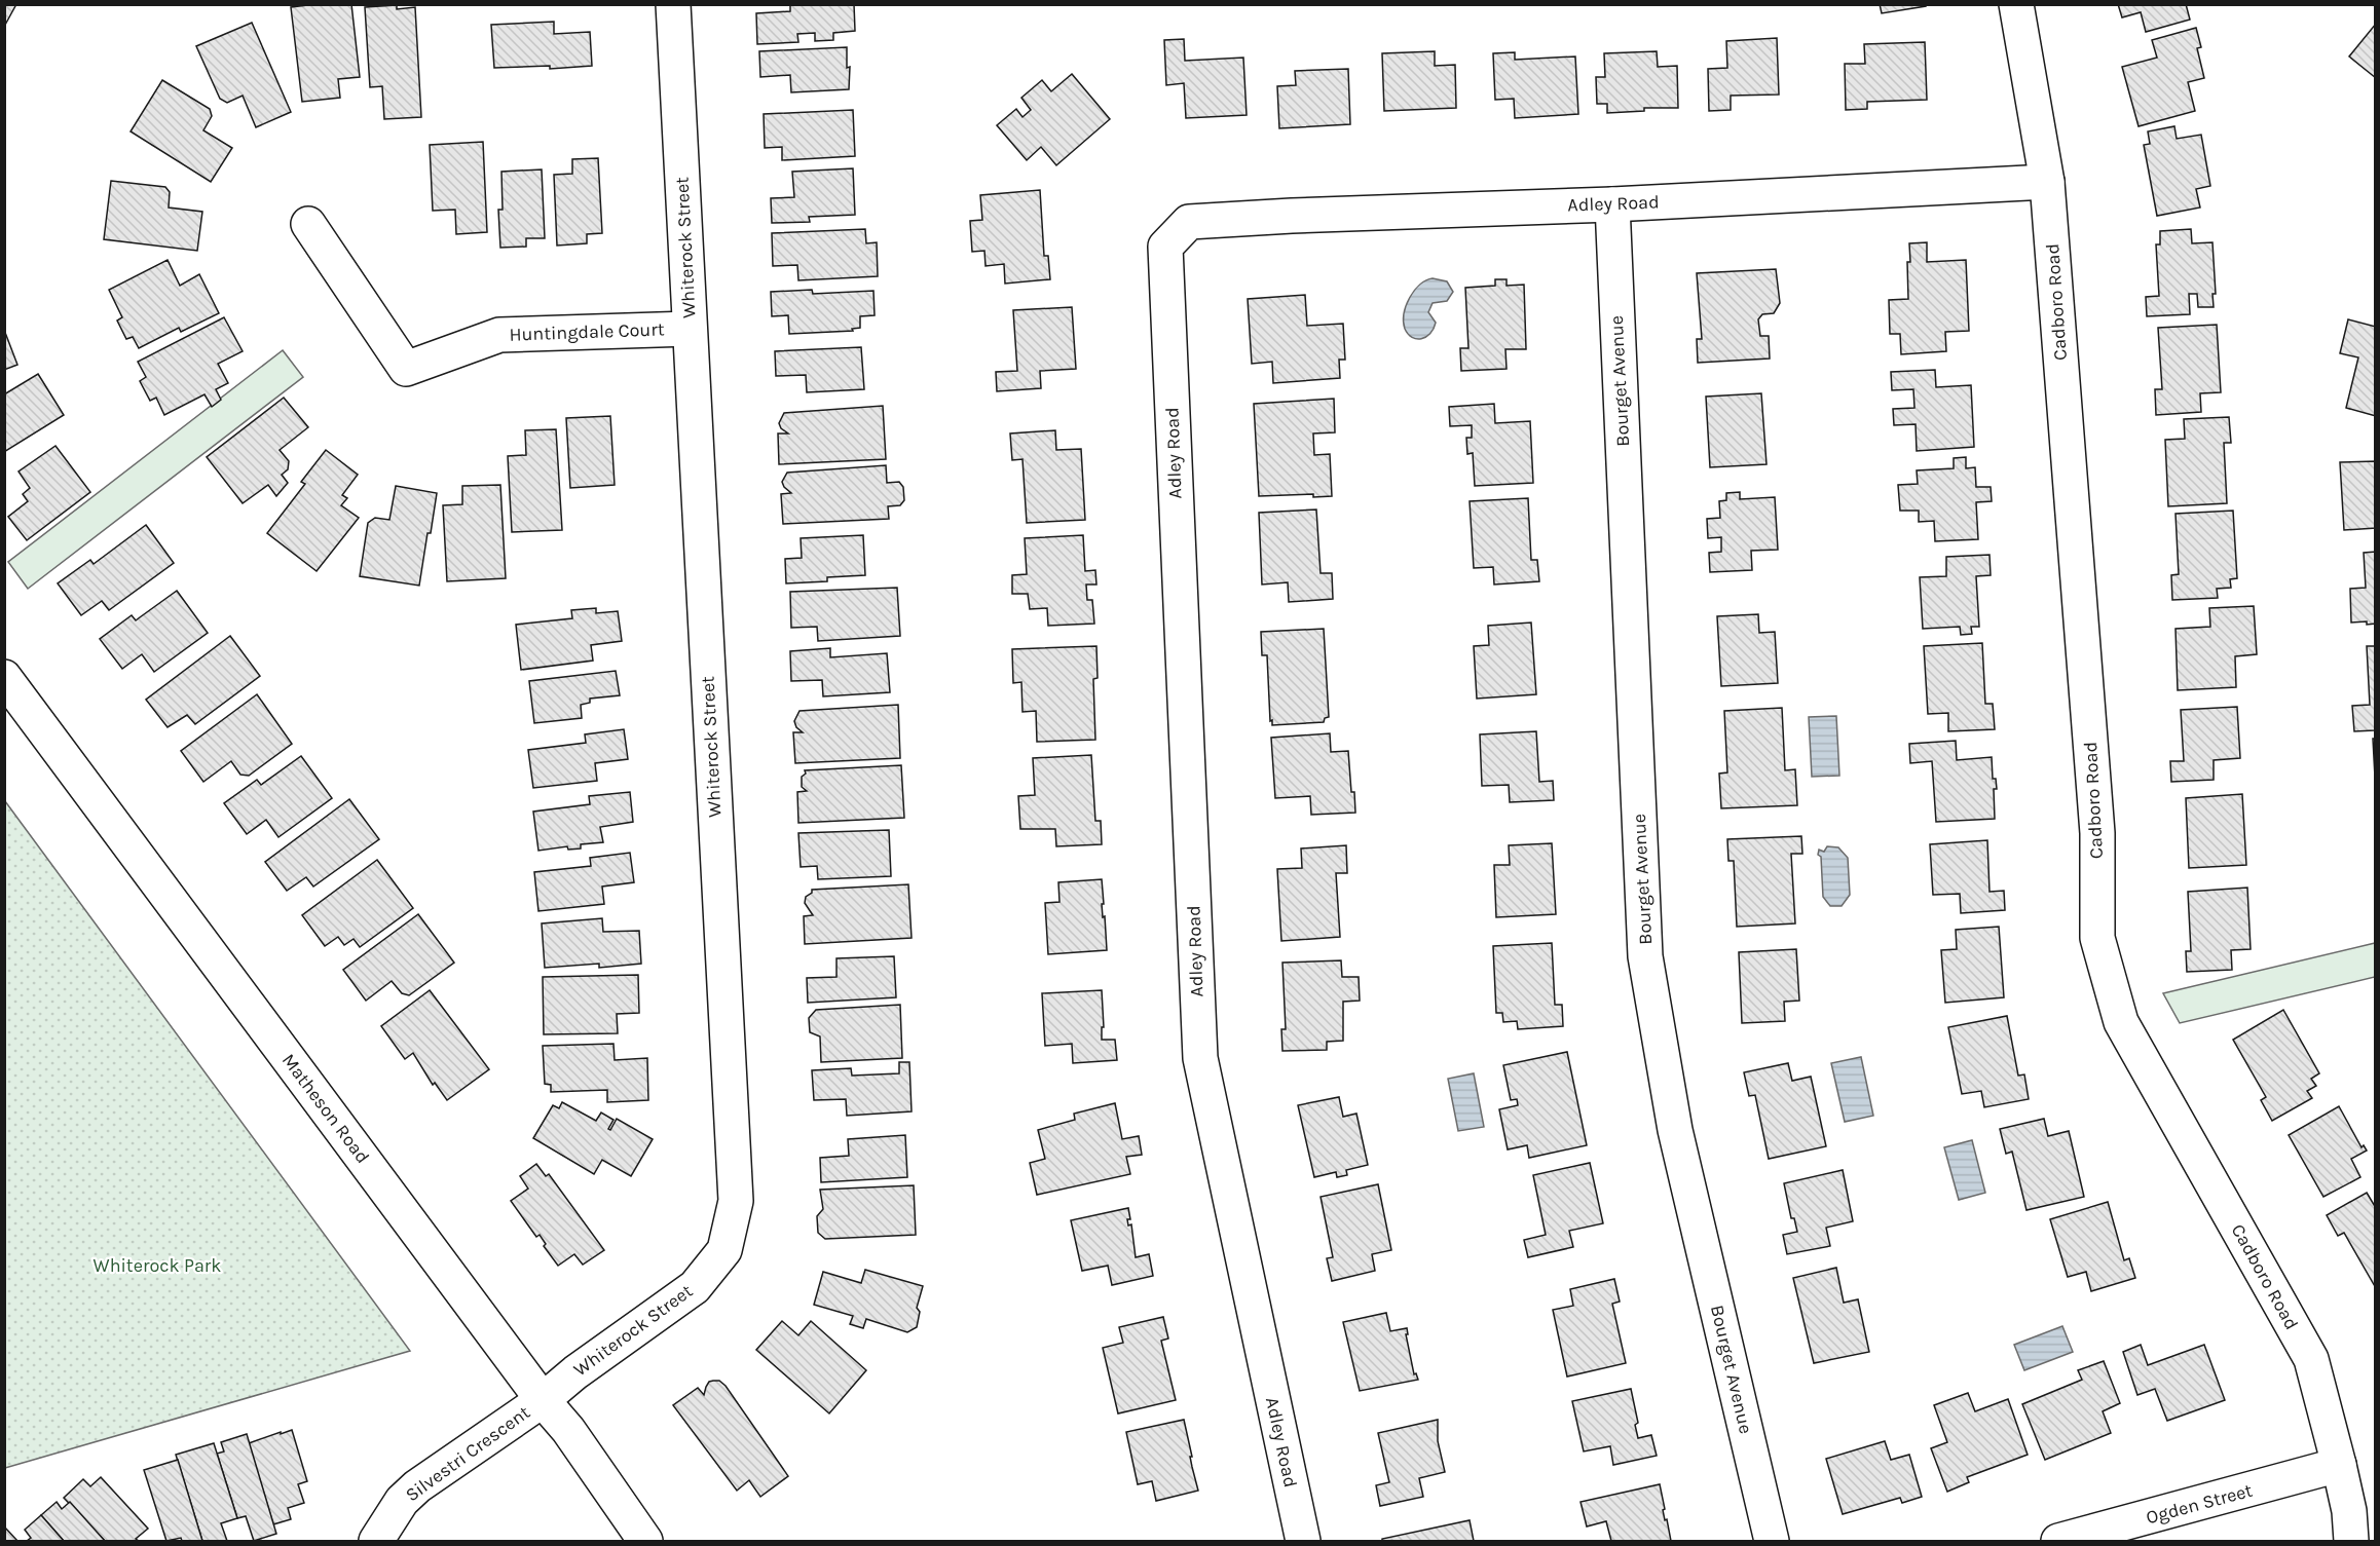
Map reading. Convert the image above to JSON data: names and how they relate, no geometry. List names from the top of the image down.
{
  "streets": {
    "street": [
      "Adley Road",
      "Whiterock Street",
      "Cadboro Road",
      "Huntingdale Court",
      "Bourget Avenue",
      "Matheson Road",
      "Silvestri Crescent",
      "Ogden Street"
    ]
  },
  "crossings": [
    ["Adley Road", "Cadboro Road"],
    ["Adley Road", "Bourget Avenue"],
    ["Whiterock Street", "Huntingdale Court"],
    ["Whiterock Street", "Matheson Road"],
    ["Whiterock Street", "Silvestri Crescent"],
    ["Cadboro Road", "Ogden Street"],
    ["Matheson Road", "Silvestri Crescent"]
  ],
  "parks": ["Whiterock Park"]
}
